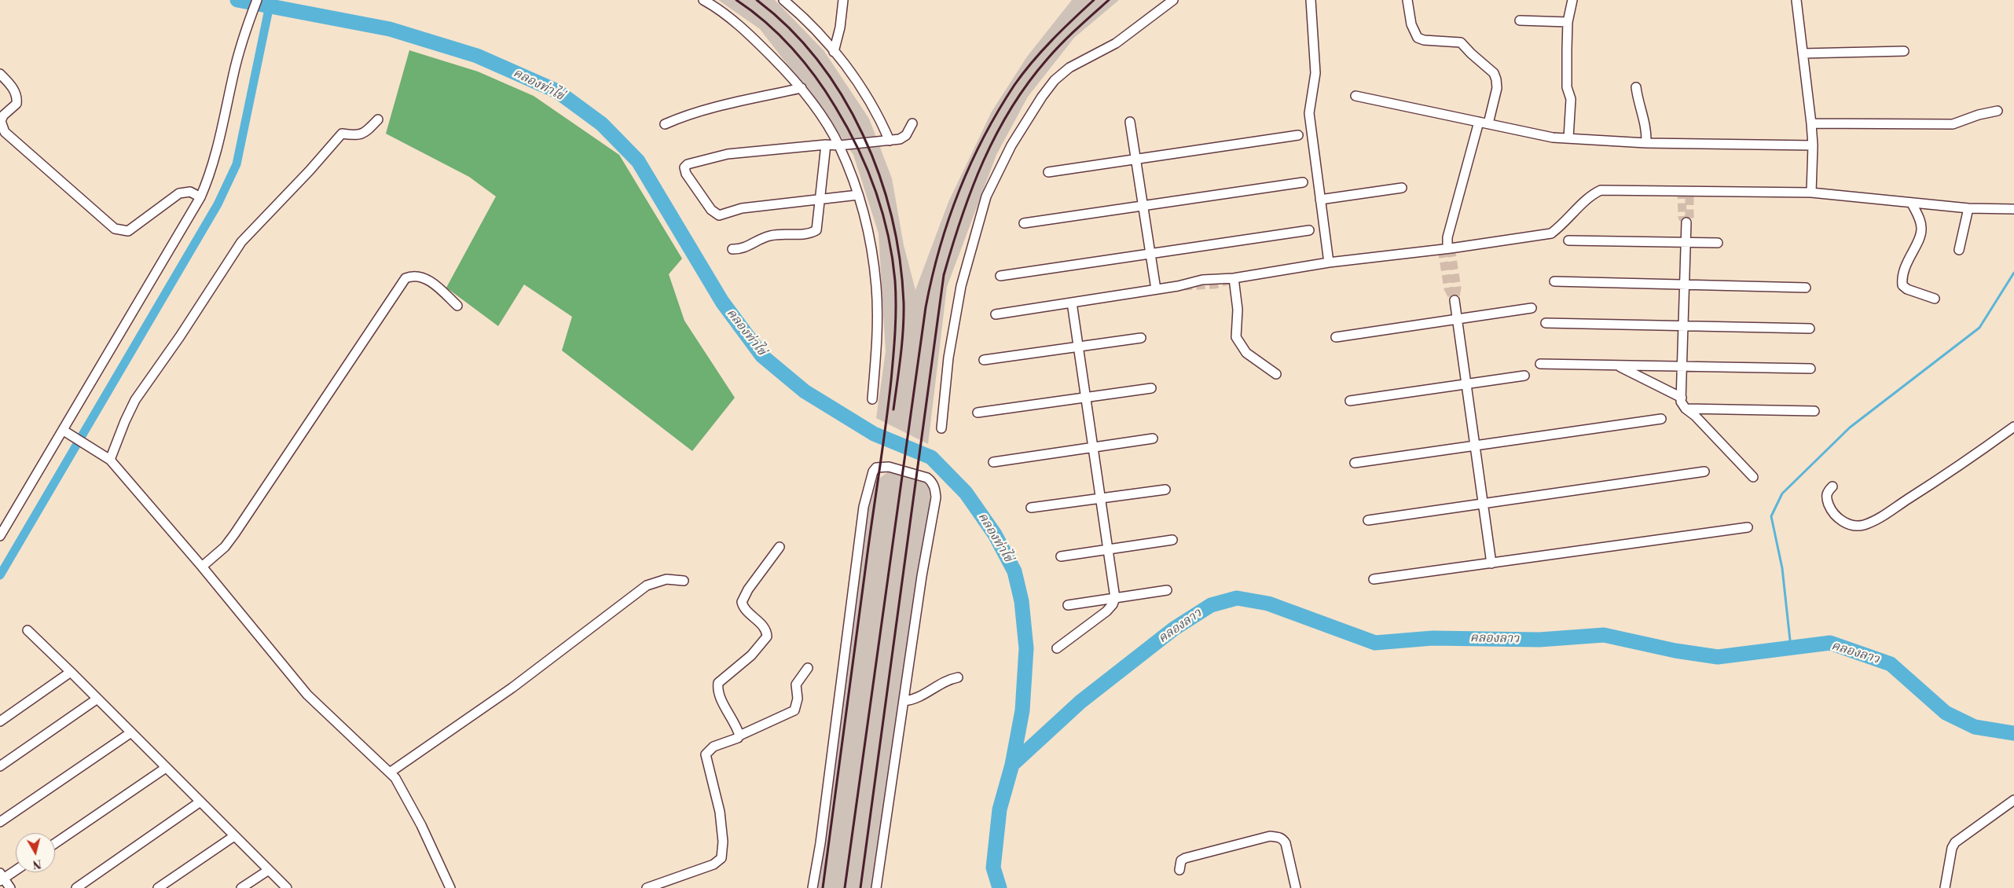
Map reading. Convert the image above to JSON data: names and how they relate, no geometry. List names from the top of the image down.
{
  "water": ["คลองท่าไข่", "คลองลาว"],
  "north": "bottom"
}
